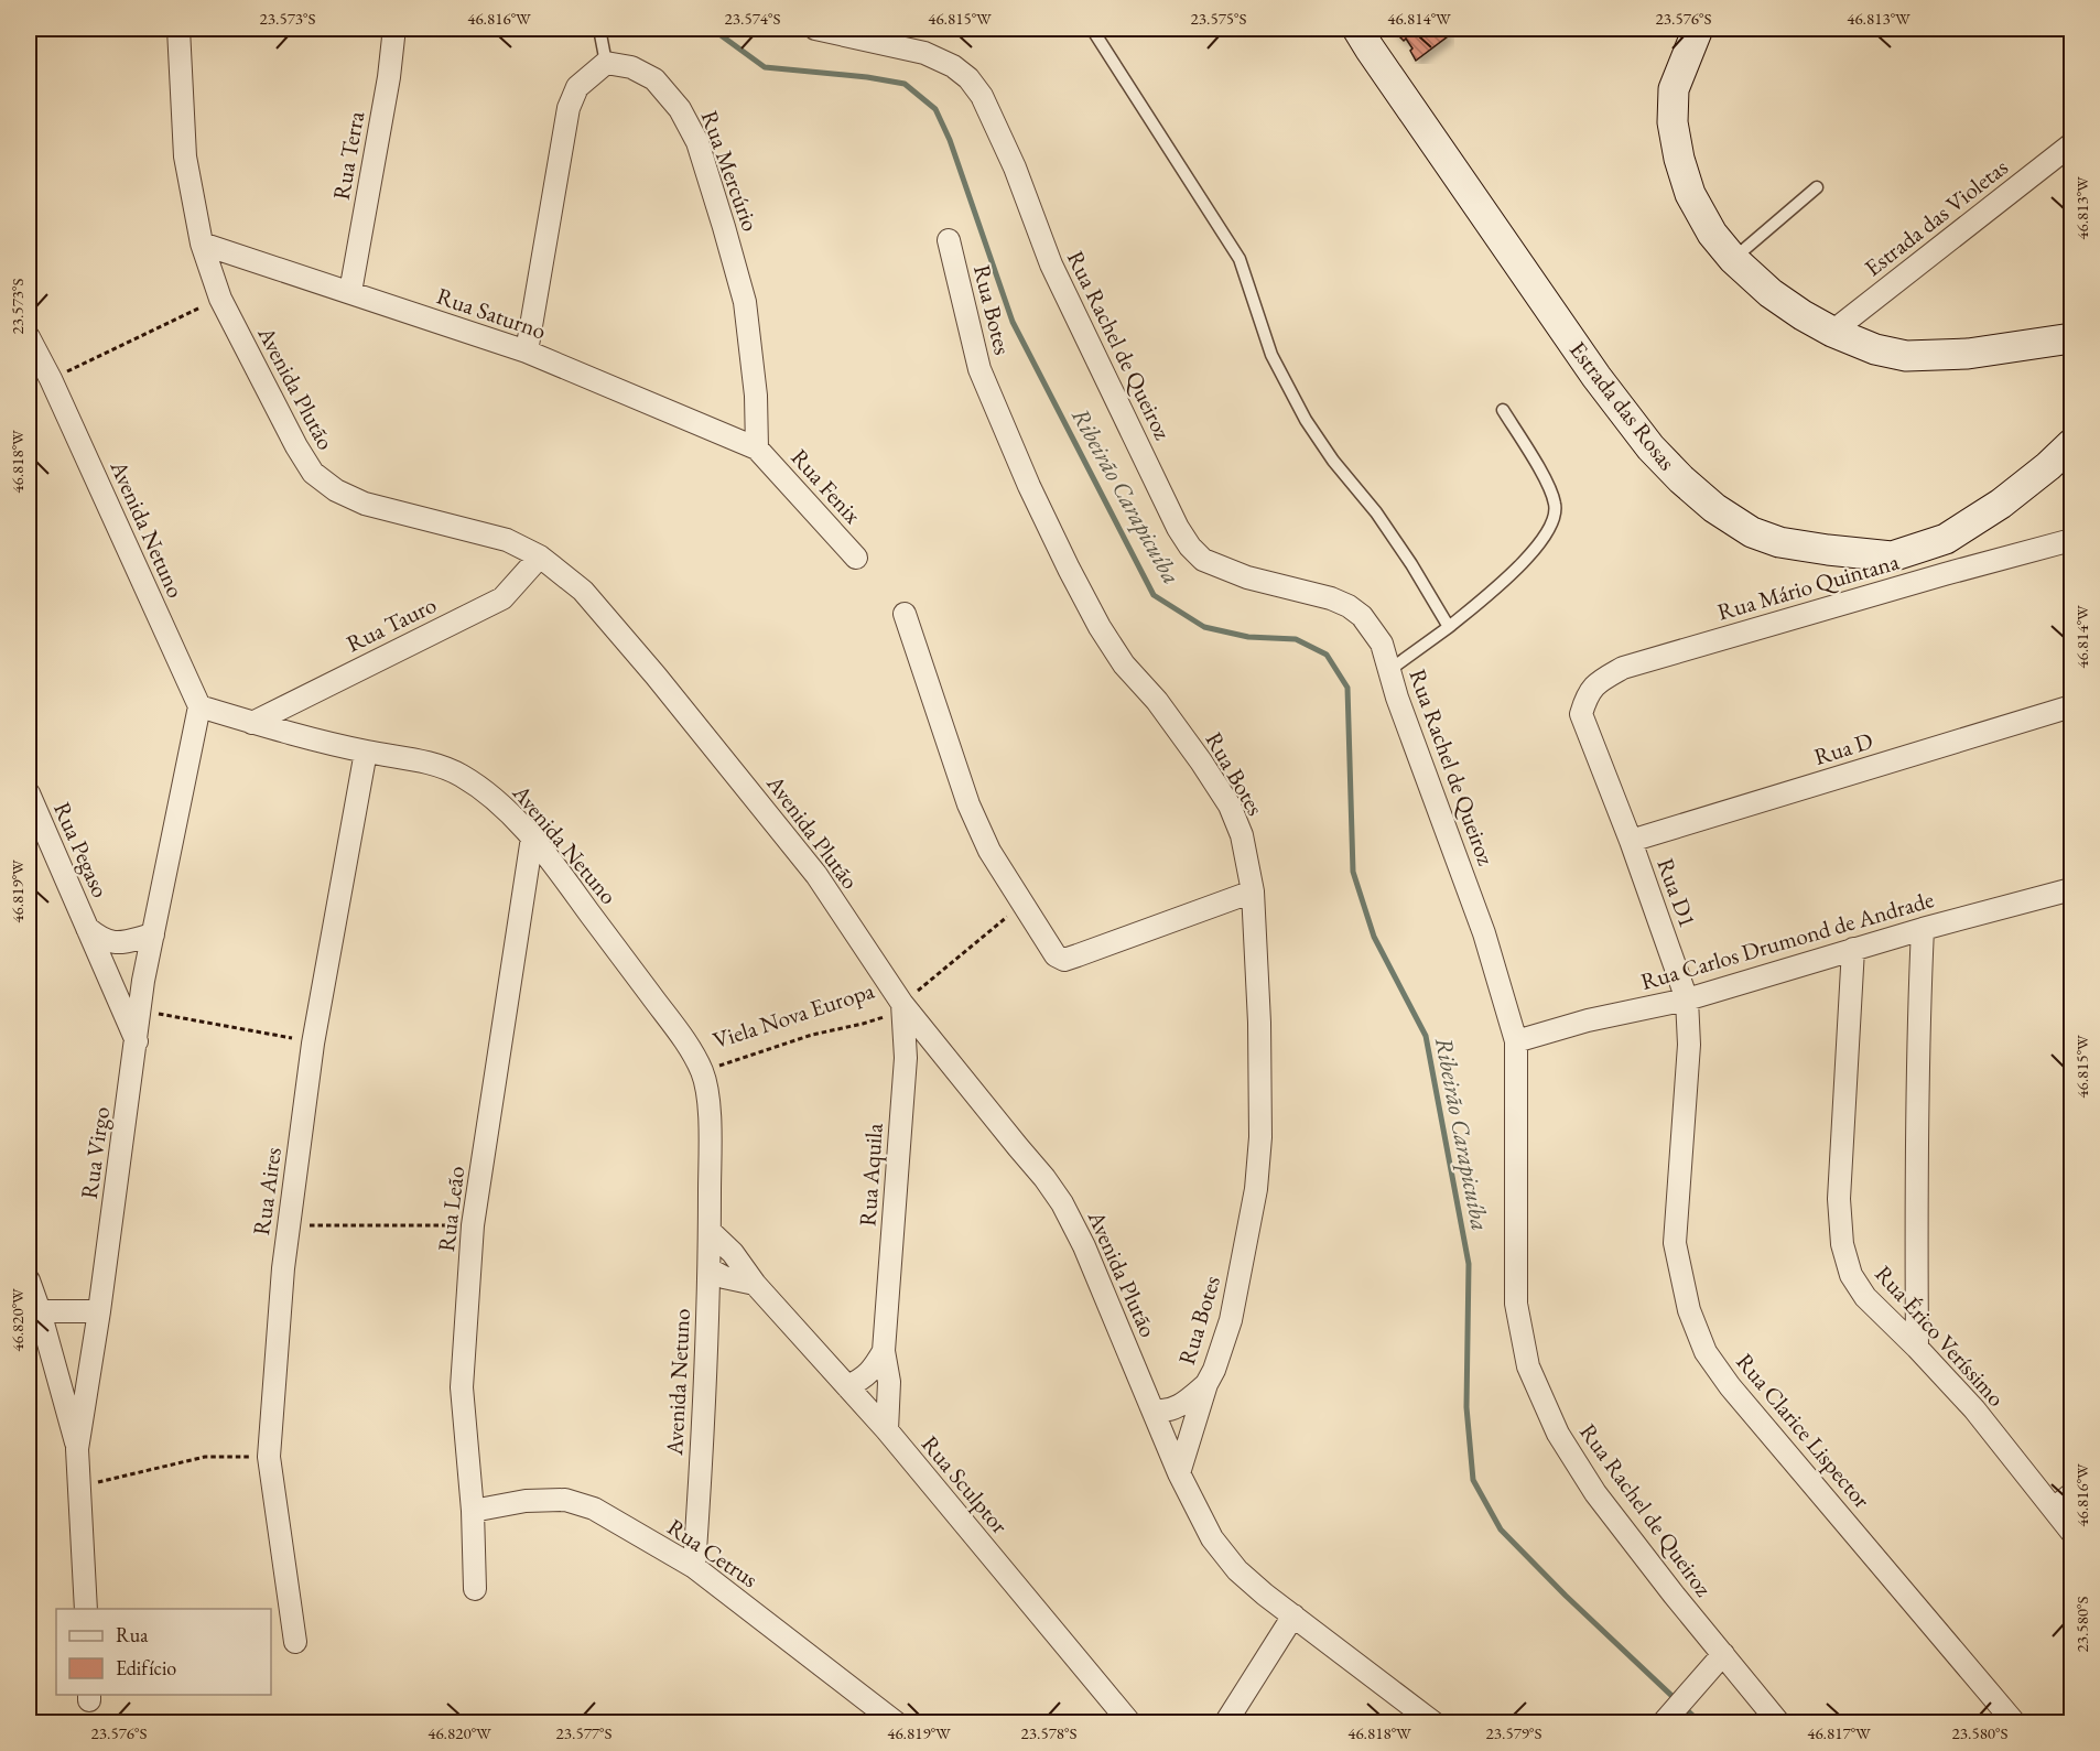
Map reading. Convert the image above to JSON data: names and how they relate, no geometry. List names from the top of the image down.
{
  "streets": {
    "main road": ["Estrada das Rosas"],
    "street": [
      "Rua Terra",
      "Rua Mercúrio",
      "Estrada das Violetas",
      "Rua Botes",
      "Rua Saturno",
      "Rua Rachel de Queiroz",
      "Avenida Plutão",
      "Rua Fenix",
      "Avenida Netuno",
      "Rua Mário Quintana",
      "Rua Tauro",
      "Rua D",
      "Rua Pegaso",
      "Rua D1",
      "Rua Carlos Drumond de Andrade",
      "Rua Virgo",
      "Rua Aquila",
      "Rua Aires",
      "Rua Leão",
      "Rua Érico Veríssimo",
      "Rua Clarice Lispector",
      "Rua Sculptor",
      "Rua Cetrus"
    ],
    "path": ["Viela Nova Europa"]
  },
  "crossings": [
    ["Rua Terra", "Rua Saturno"],
    ["Rua Mercúrio", "Rua Saturno"],
    ["Rua Mercúrio", "Rua Fenix"],
    ["Rua Botes", "Avenida Plutão"],
    ["Rua Saturno", "Avenida Plutão"],
    ["Rua Saturno", "Rua Fenix"],
    ["Rua Rachel de Queiroz", "Rua Carlos Drumond de Andrade"],
    ["Avenida Plutão", "Rua Tauro"],
    ["Avenida Plutão", "Viela Nova Europa"],
    ["Avenida Plutão", "Rua Aquila"],
    ["Avenida Netuno", "Rua Tauro"],
    ["Avenida Netuno", "Viela Nova Europa"],
    ["Avenida Netuno", "Rua Virgo"],
    ["Avenida Netuno", "Rua Aires"],
    ["Avenida Netuno", "Rua Leão"],
    ["Avenida Netuno", "Rua Sculptor"],
    ["Avenida Netuno", "Rua Cetrus"],
    ["Rua Mário Quintana", "Rua D1"],
    ["Rua D", "Rua D1"],
    ["Rua Pegaso", "Rua Virgo"],
    ["Rua D1", "Rua Carlos Drumond de Andrade"],
    ["Rua D1", "Rua Clarice Lispector"],
    ["Rua Carlos Drumond de Andrade", "Rua Érico Veríssimo"],
    ["Rua Carlos Drumond de Andrade", "Rua Clarice Lispector"],
    ["Viela Nova Europa", "Rua Aquila"],
    ["Rua Aquila", "Rua Sculptor"],
    ["Rua Leão", "Rua Cetrus"]
  ],
  "water": ["Ribeirão Carapicuíba"],
  "legend": ["Rua", "Edifício"],
  "coordinates": [
    "23.573°S",
    "46.816°W",
    "23.574°S",
    "46.815°W",
    "23.575°S",
    "46.814°W",
    "23.576°S",
    "46.813°W",
    "46.818°W",
    "46.819°W",
    "46.820°W",
    "23.580°S",
    "23.577°S",
    "23.578°S",
    "23.579°S",
    "46.817°W"
  ]
}
